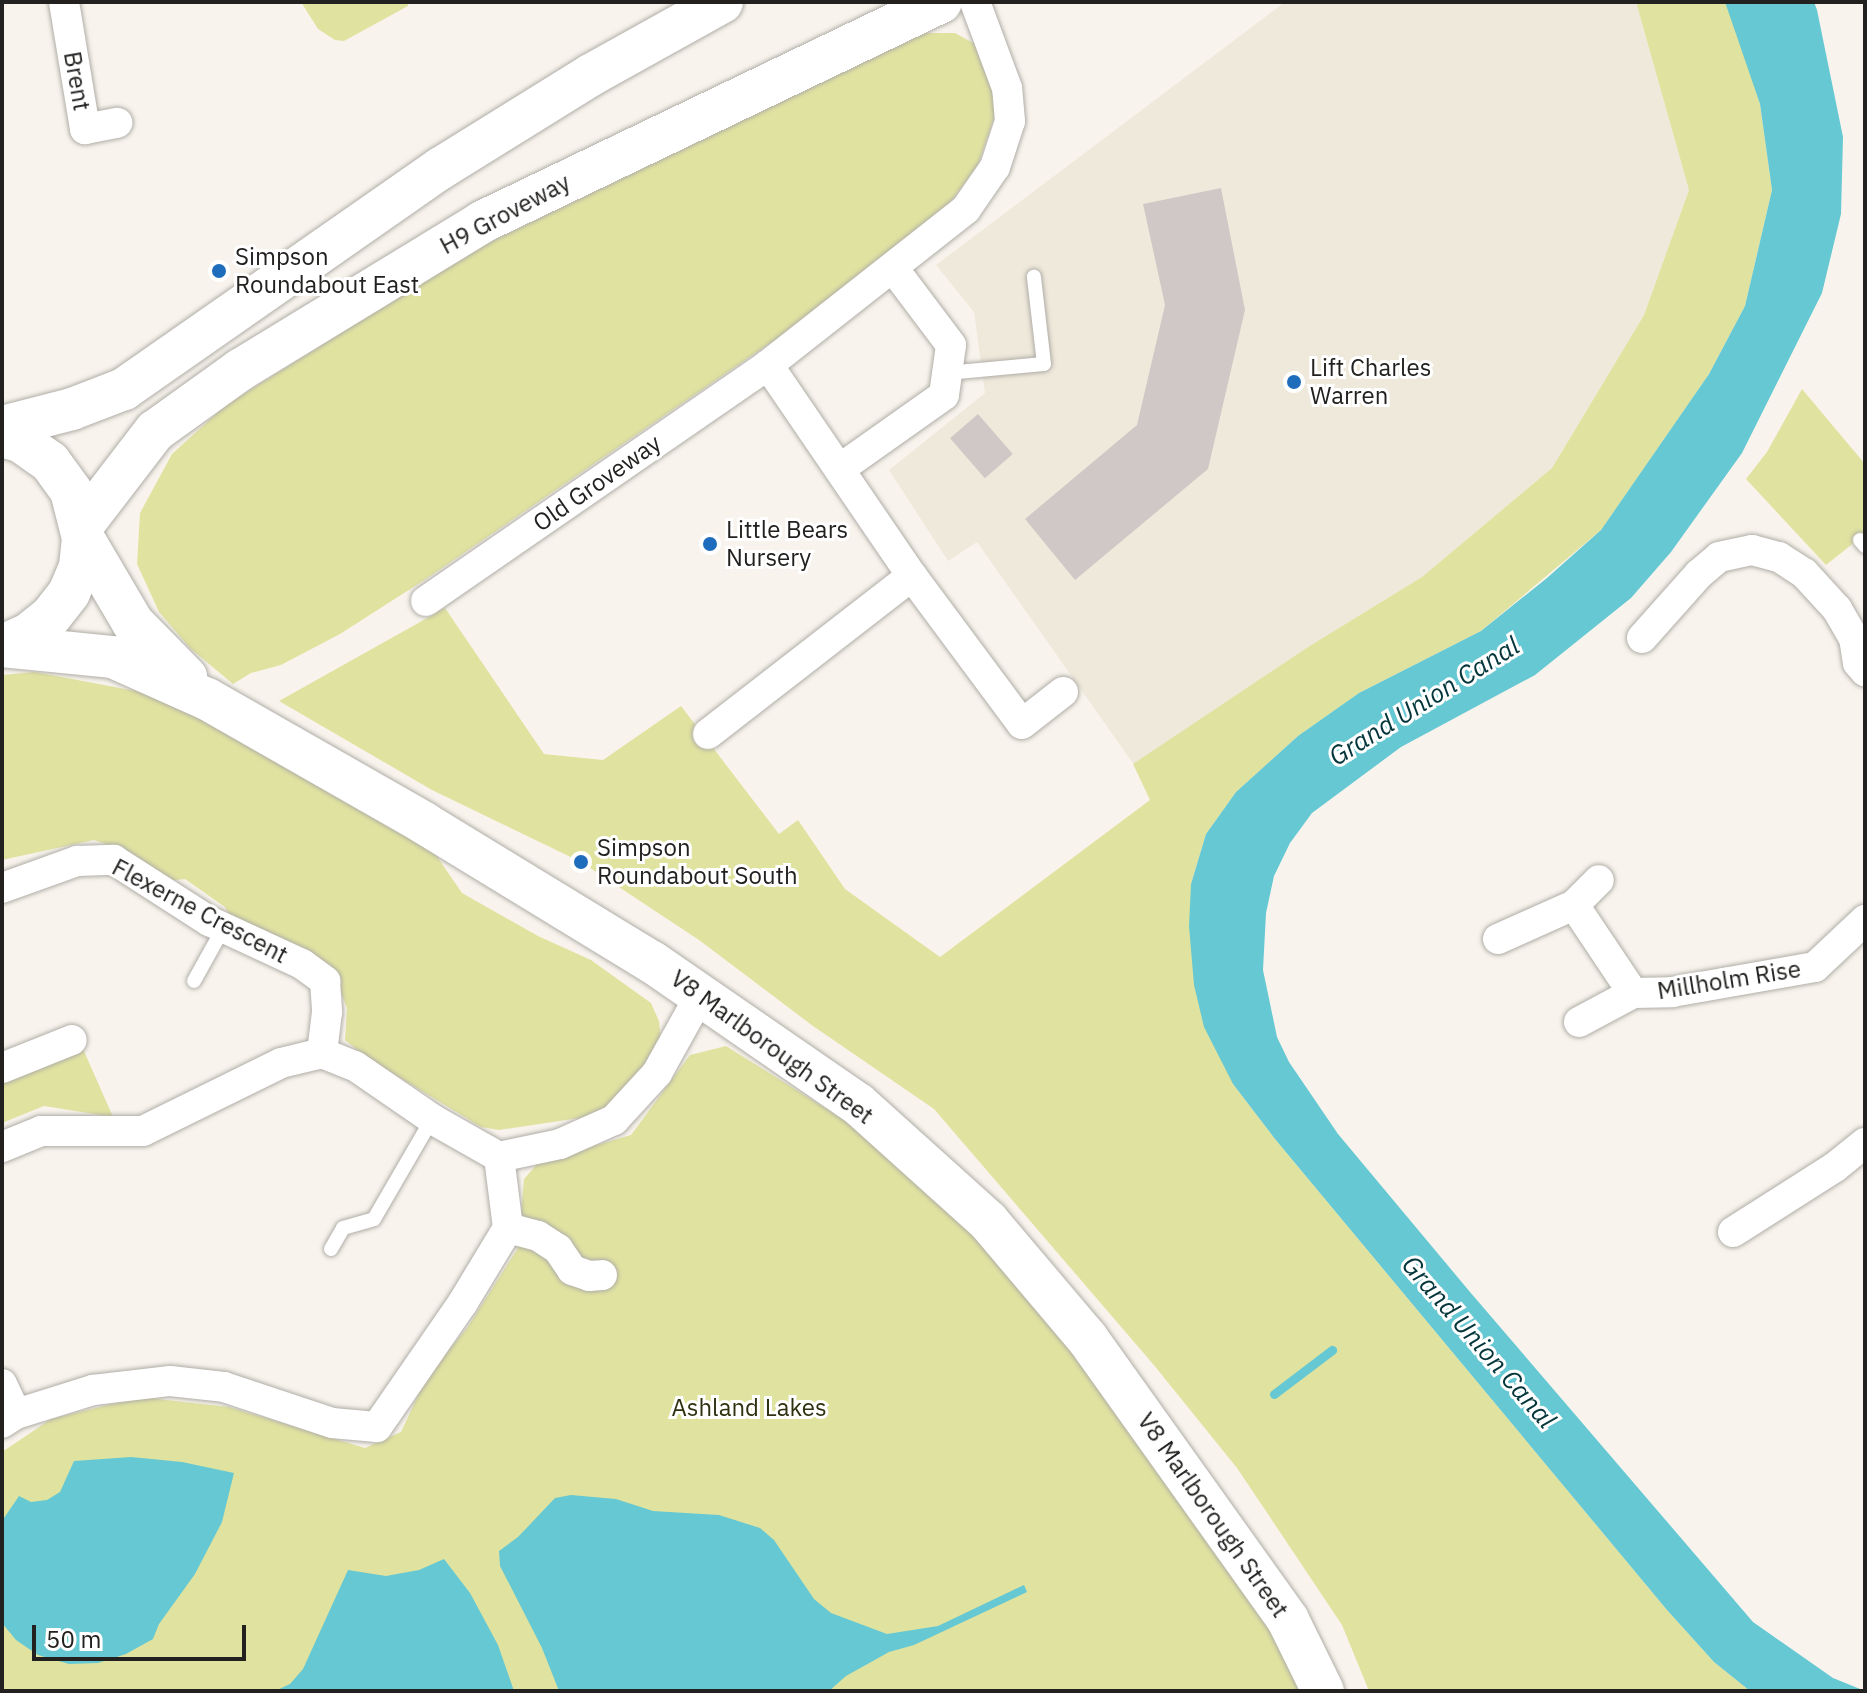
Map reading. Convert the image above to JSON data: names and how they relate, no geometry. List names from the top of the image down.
{
  "streets": {
    "street": [
      "Brent",
      "H9 Groveway",
      "Old Groveway",
      "Flexerne Crescent",
      "Millholm Rise",
      "V8 Marlborough Street"
    ]
  },
  "crossings": [
    ["H9 Groveway", "V8 Marlborough Street"]
  ],
  "water": ["Grand Union Canal"],
  "parks": ["Ashland Lakes"],
  "places": [
    "Simpson Roundabout East",
    "Lift Charles Warren",
    "Little Bears Nursery",
    "Simpson Roundabout South"
  ],
  "scale_bar": "50 m"
}
